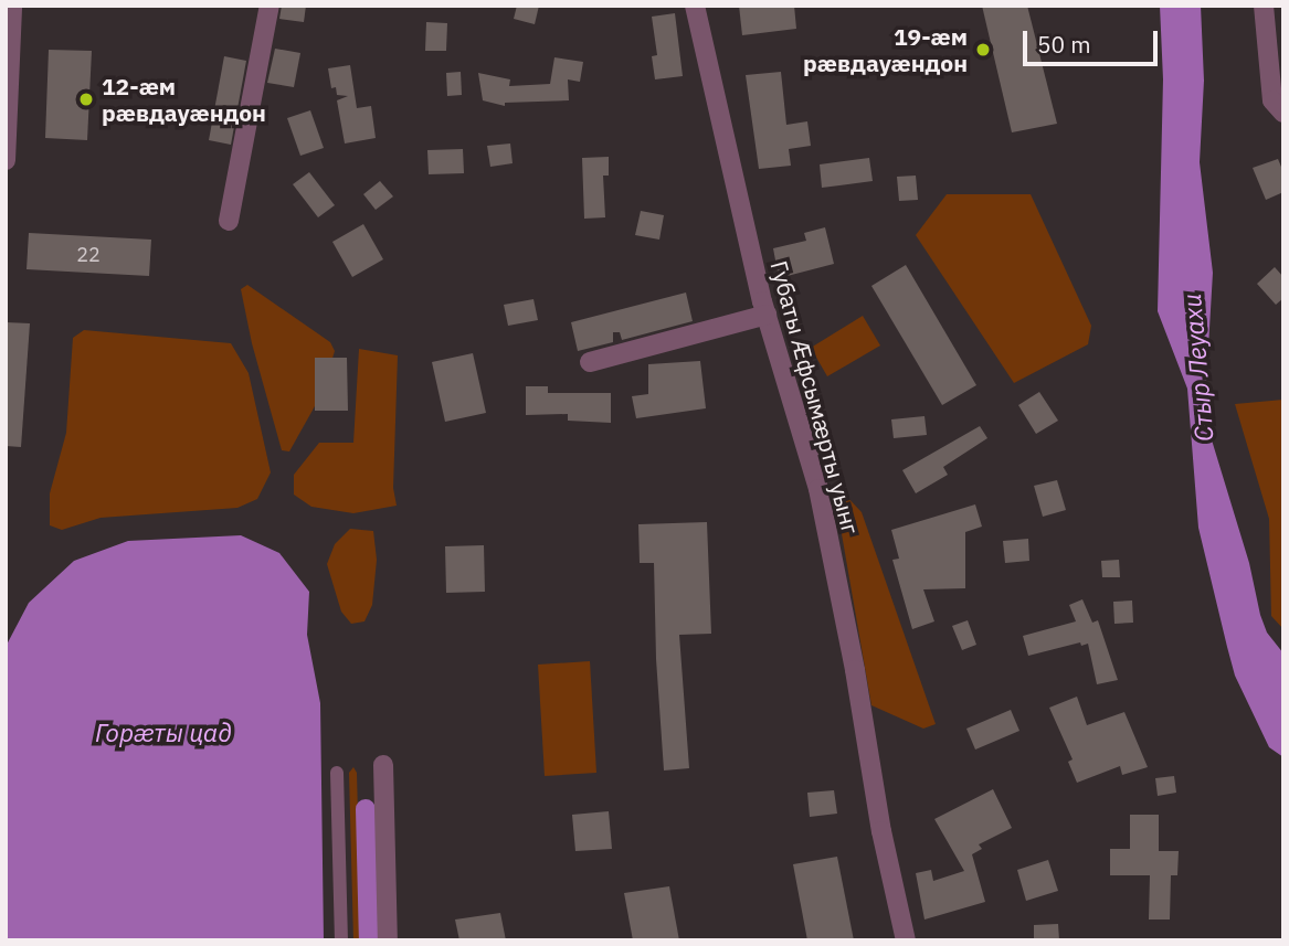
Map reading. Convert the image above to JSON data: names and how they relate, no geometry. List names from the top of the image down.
{
  "streets": {
    "street": ["Губаты Æфсымæрты уынг"]
  },
  "water": ["Стыр Леуахи", "Горӕты цад"],
  "places": ["19-æм рӕвдауӕндон", "12-æм рӕвдауӕндон"],
  "house_numbers": ["22"],
  "scale_bar": "50 m"
}
